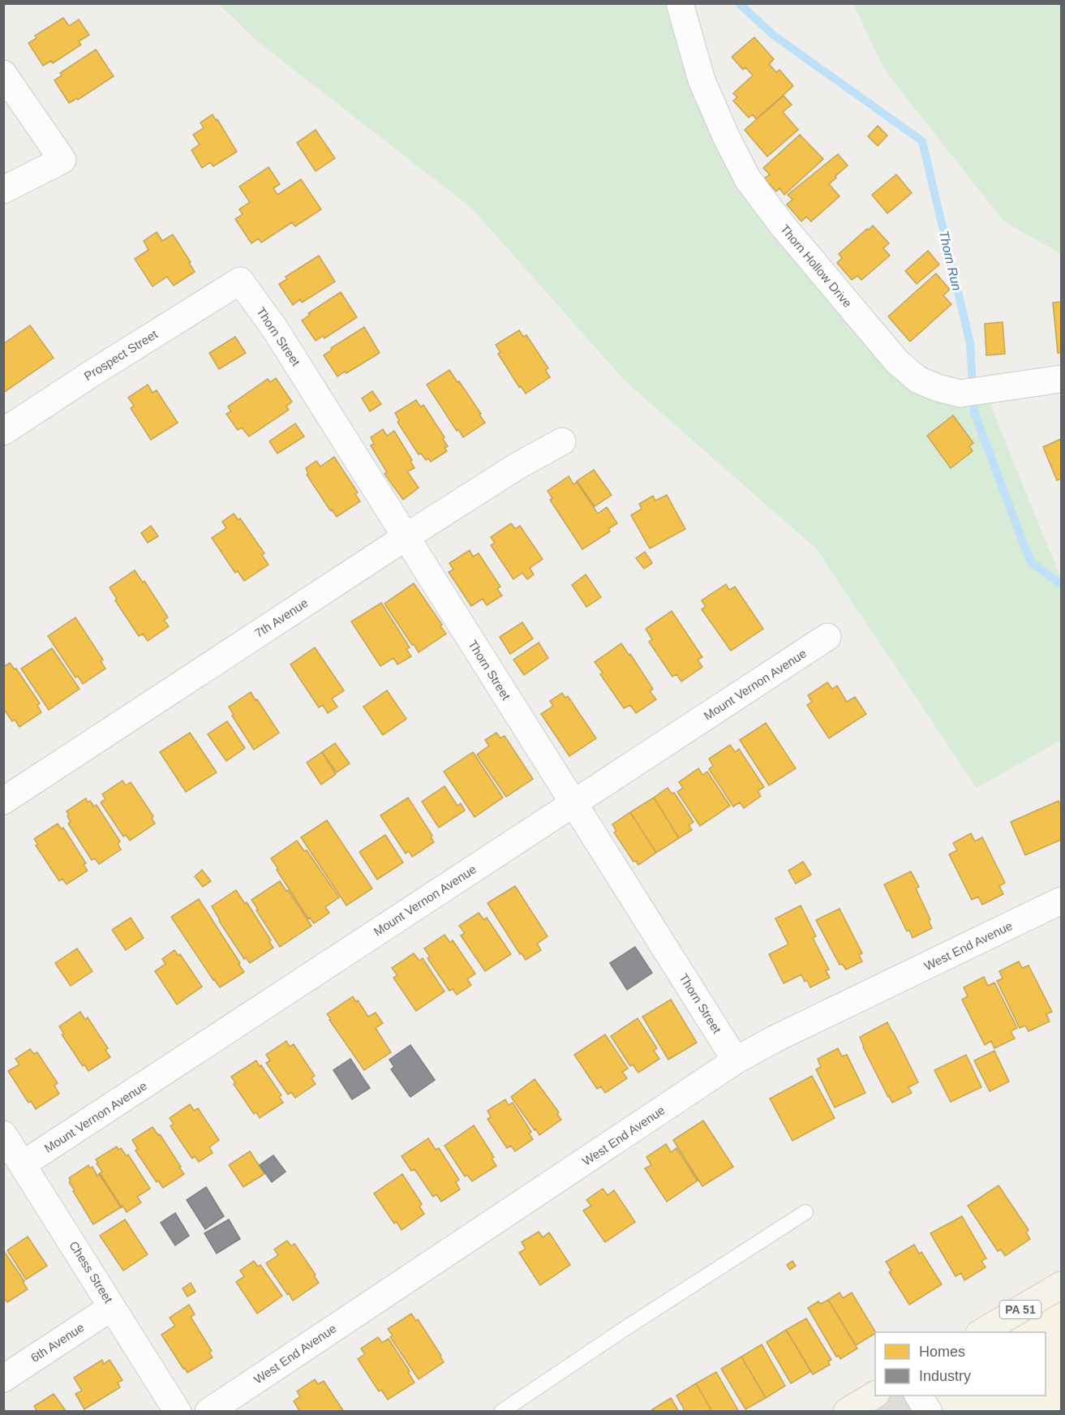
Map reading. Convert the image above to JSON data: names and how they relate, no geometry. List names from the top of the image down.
{
  "streets": {
    "main road": ["PA 51"],
    "street": [
      "Thorn Hollow Drive",
      "Thorn Street",
      "Prospect Street",
      "7th Avenue",
      "Mount Vernon Avenue",
      "West End Avenue",
      "Chess Street",
      "6th Avenue"
    ]
  },
  "crossings": [
    ["Thorn Street", "Prospect Street"],
    ["Thorn Street", "7th Avenue"],
    ["Thorn Street", "Mount Vernon Avenue"],
    ["Thorn Street", "West End Avenue"],
    ["Mount Vernon Avenue", "Chess Street"],
    ["Chess Street", "6th Avenue"]
  ],
  "water": ["Thorn Run"],
  "legend": ["Homes", "Industry"]
}
